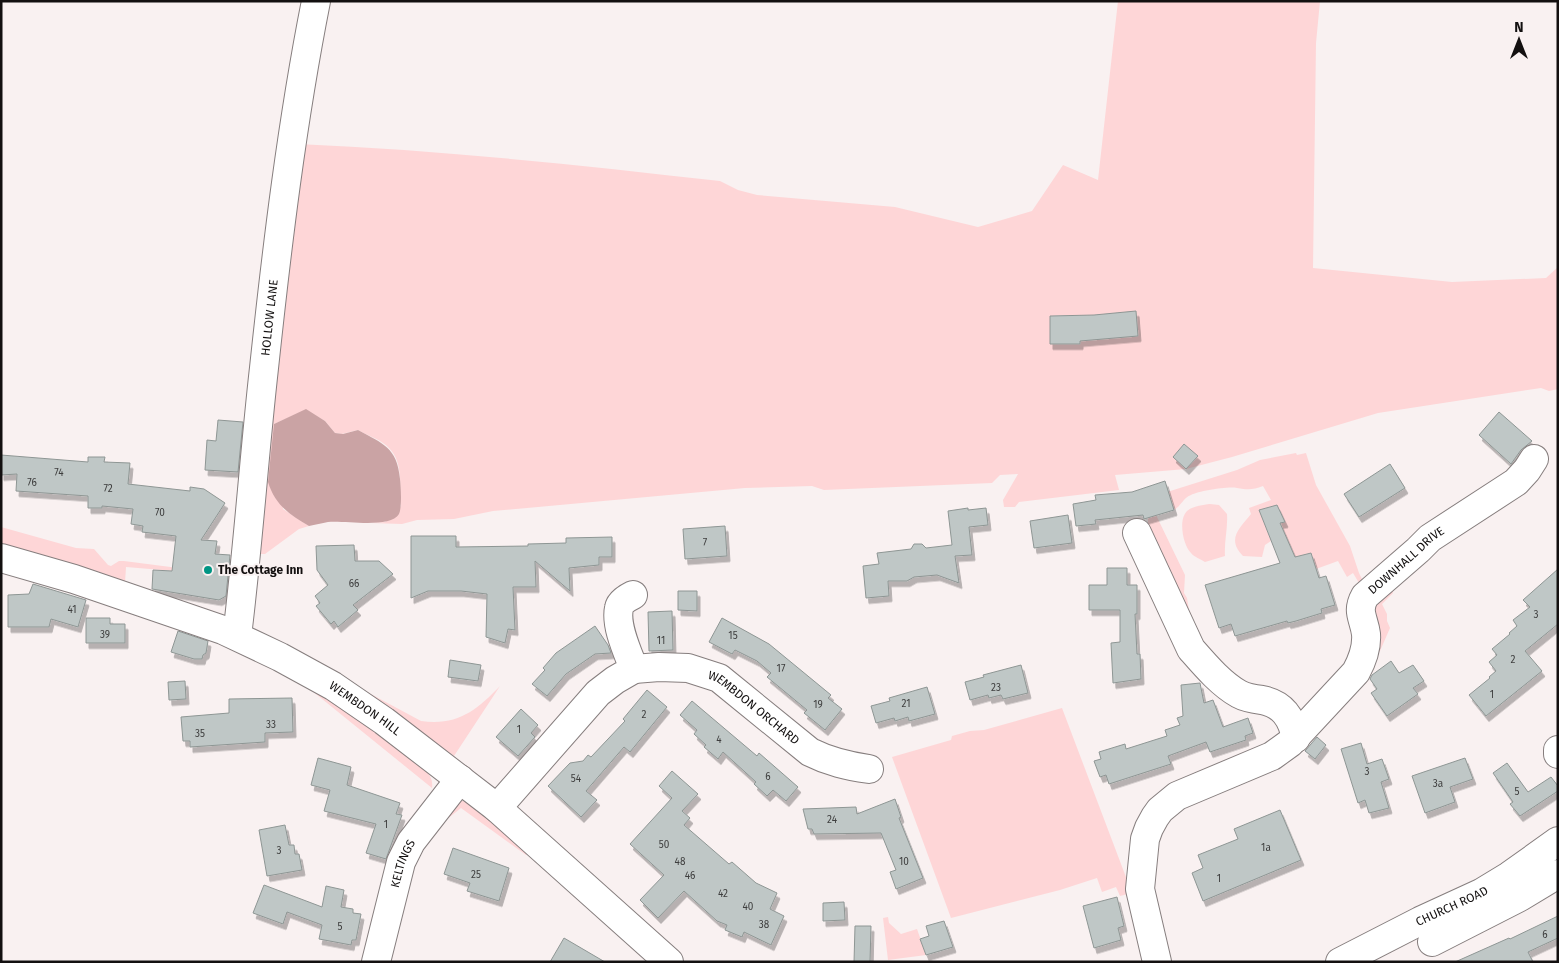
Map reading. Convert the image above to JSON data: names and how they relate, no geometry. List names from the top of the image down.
{
  "streets": {
    "street": [
      "HOLLOW LANE",
      "DOWNHALL DRIVE",
      "WEMBDON HILL",
      "WEMBDON ORCHARD",
      "KELTINGS",
      "CHURCH ROAD"
    ]
  },
  "crossings": [
    ["HOLLOW LANE", "WEMBDON HILL"],
    ["WEMBDON HILL", "WEMBDON ORCHARD"],
    ["WEMBDON HILL", "KELTINGS"]
  ],
  "places": ["The Cottage Inn"],
  "house_numbers": [
    "74",
    "76",
    "72",
    "70",
    "7",
    "66",
    "41",
    "3",
    "39",
    "15",
    "11",
    "2",
    "17",
    "23",
    "1",
    "21",
    "19",
    "2",
    "33",
    "1",
    "35",
    "4",
    "3",
    "6",
    "54",
    "3a",
    "5",
    "24",
    "1",
    "50",
    "1a",
    "3",
    "48",
    "10",
    "25",
    "46",
    "1",
    "42",
    "40",
    "38",
    "5",
    "6"
  ],
  "north": "top"
}
